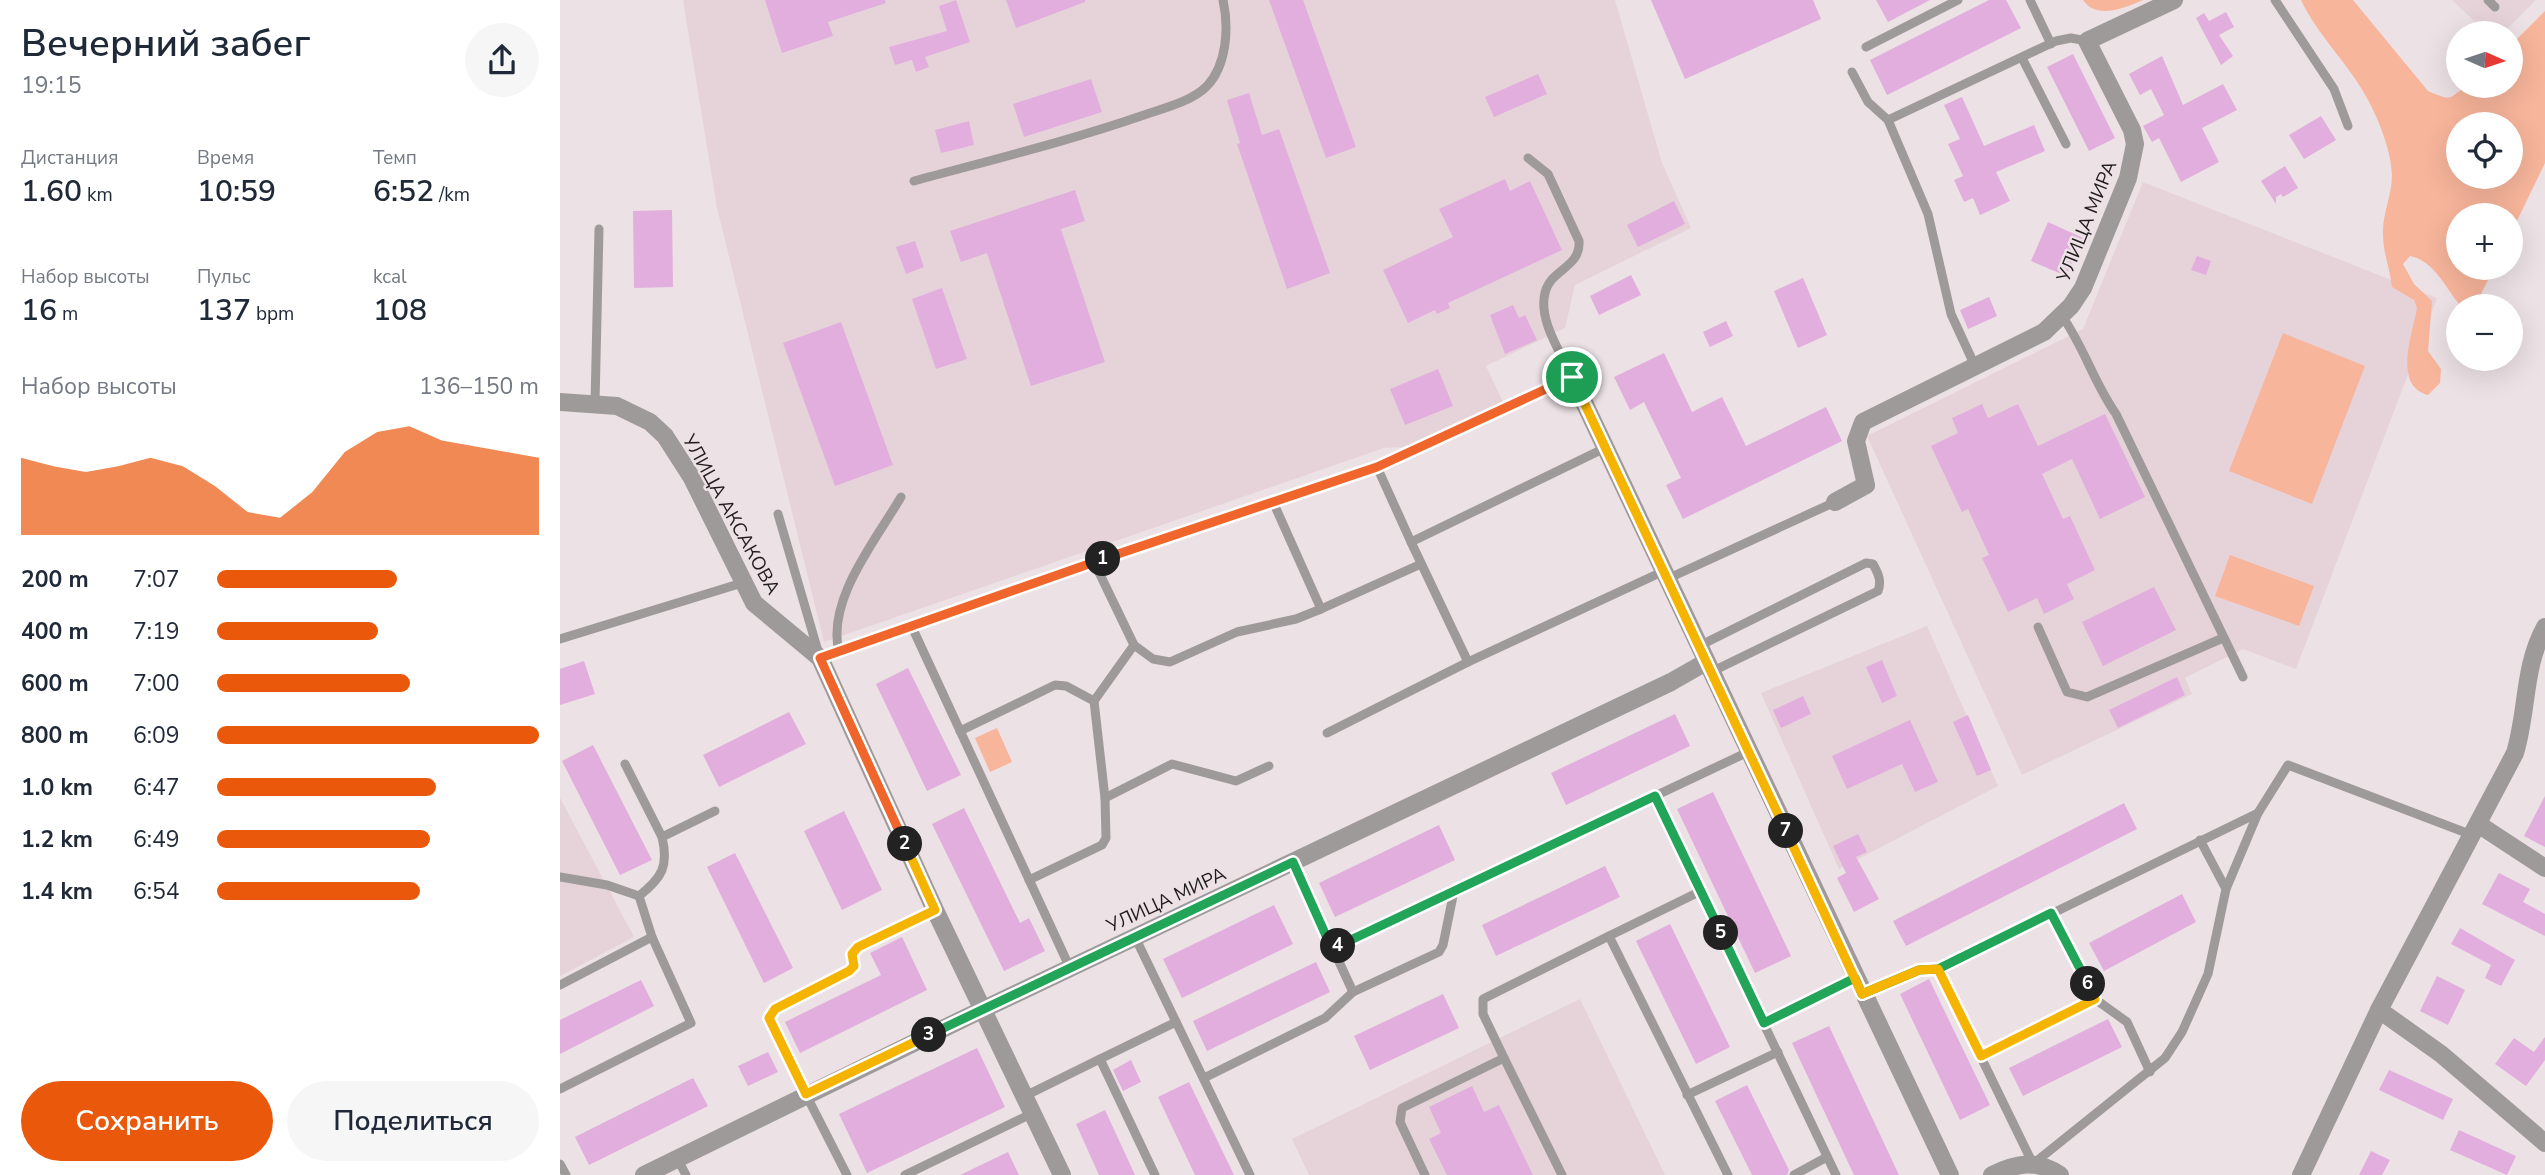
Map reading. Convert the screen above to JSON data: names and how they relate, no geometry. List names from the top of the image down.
{
  "streets": {
    "street": ["УЛИЦА МИРА", "УЛИЦА АКСАКОВА"]
  },
  "north": "right",
  "page": {
    "heading": ["Вечерний забег", "19:15"],
    "map_buttons": ["+", "−"],
    "stats": [
      ["Дистанция", "1.60 km"],
      ["Время", "10:59"],
      ["Темп", "6:52 /km"],
      ["Набор высоты", "16 m"],
      ["Пульс", "137 bpm"],
      ["kcal", "108"]
    ],
    "chart": ["Набор высоты", "136–150 m"],
    "pins": [
      "1",
      "7",
      "2",
      "5",
      "4",
      "6",
      "3"
    ],
    "list": [
      {
        "name": "200 m",
        "note": "7:07"
      },
      {
        "name": "400 m",
        "note": "7:19"
      },
      {
        "name": "600 m",
        "note": "7:00"
      },
      {
        "name": "800 m",
        "note": "6:09"
      },
      {
        "name": "1.0 km",
        "note": "6:47"
      },
      {
        "name": "1.2 km",
        "note": "6:49"
      },
      {
        "name": "1.4 km",
        "note": "6:54"
      }
    ],
    "buttons": ["Сохранить", "Поделиться"]
  }
}
